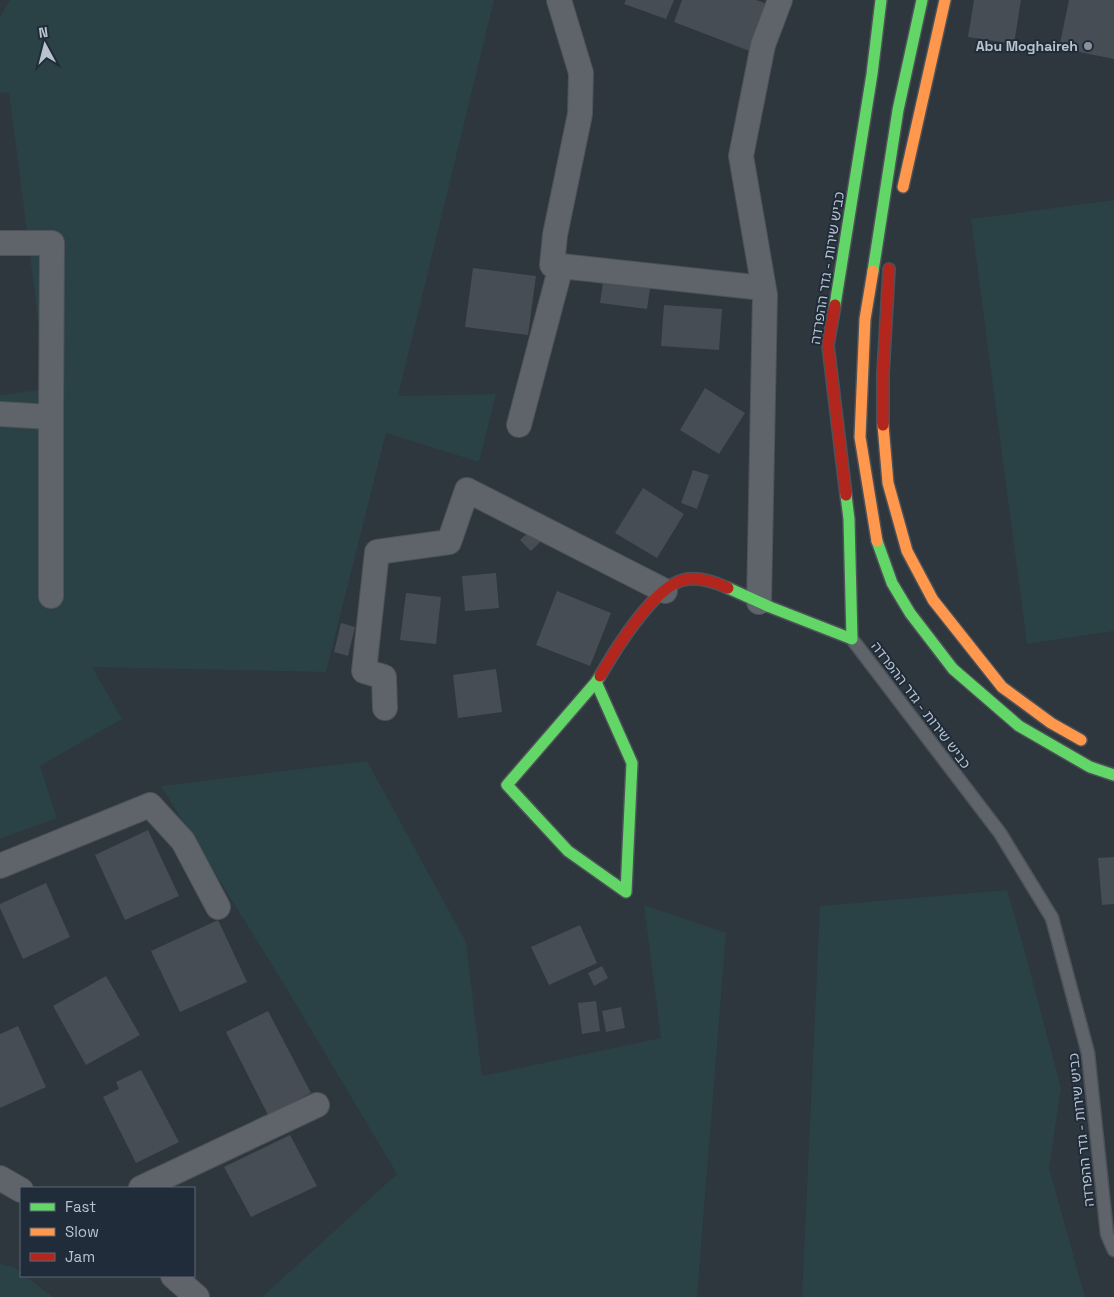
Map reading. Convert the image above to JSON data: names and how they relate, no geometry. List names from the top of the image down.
{
  "streets": {
    "main road": ["כביש שירות - גדר ההפרדה"]
  },
  "places": ["Abu Moghaireh"],
  "legend": ["Fast", "Slow", "Jam"],
  "north": "top"
}
